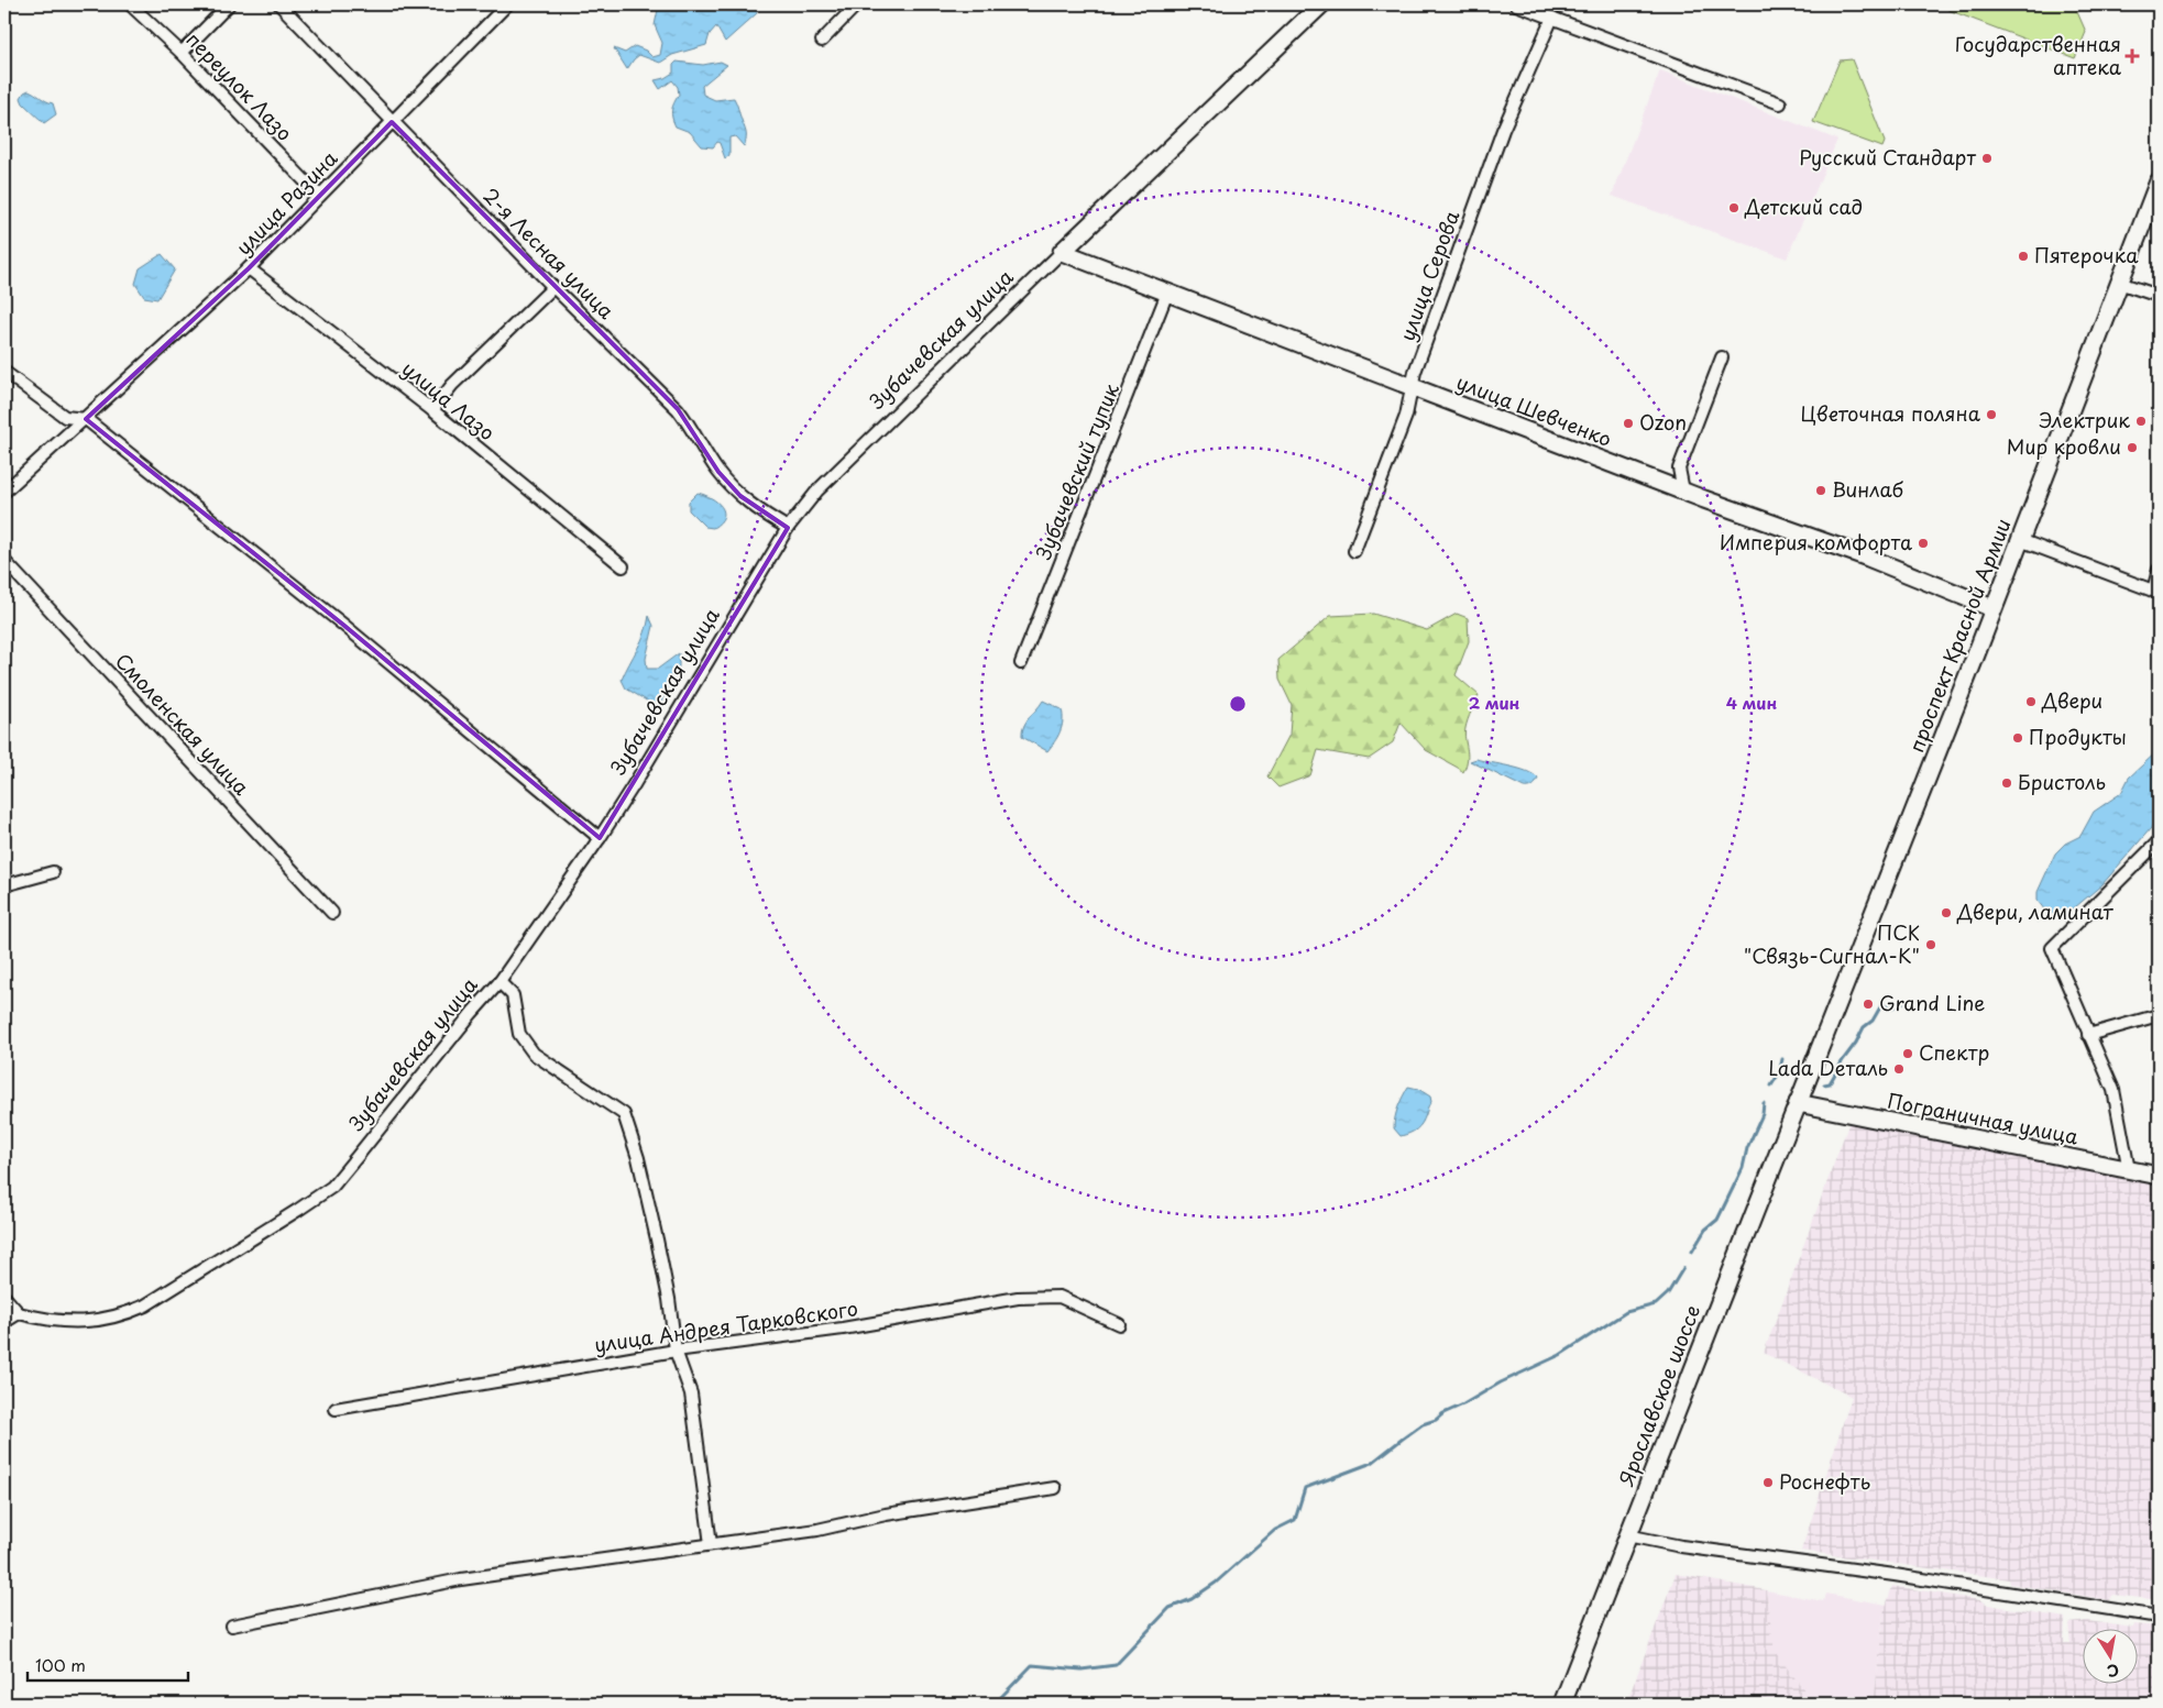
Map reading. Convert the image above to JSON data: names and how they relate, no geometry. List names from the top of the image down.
{
  "streets": {
    "street": [
      "переулок Лазо",
      "улица Разина",
      "2-я Лесная улица",
      "улица Серова",
      "Зубачевская улица",
      "улица Лазо",
      "улица Шевченко",
      "Зубачевский тупик",
      "проспект Красной Армии",
      "Смоленская улица",
      "Пограничная улица",
      "улица Андрея Тарковского",
      "Ярославское шоссе"
    ]
  },
  "crossings": [
    ["переулок Лазо", "улица Разина"],
    ["улица Разина", "2-я Лесная улица"],
    ["улица Разина", "улица Лазо"],
    ["2-я Лесная улица", "Зубачевская улица"],
    ["улица Серова", "улица Шевченко"],
    ["Зубачевская улица", "улица Шевченко"],
    ["улица Шевченко", "Зубачевский тупик"],
    ["улица Шевченко", "проспект Красной Армии"],
    ["проспект Красной Армии", "Пограничная улица"],
    ["проспект Красной Армии", "Ярославское шоссе"],
    ["Пограничная улица", "Ярославское шоссе"]
  ],
  "places": {
    "health": ["Государственная аптека"],
    "other": [
      "Русский Стандарт",
      "Детский сад",
      "Пятерочка",
      "Цветочная поляна",
      "Электрик",
      "Ozon",
      "Мир кровли",
      "Винлаб",
      "Империя комфорта",
      "Двери",
      "Продукты",
      "Бристоль",
      "Двери, ламинат",
      "ПСК \"Связь-Сигнал-К\"",
      "Grand Line",
      "Спектр",
      "Lada Dеталь",
      "Роснефть"
    ]
  },
  "scale_bar": "100 m",
  "north": "bottom",
  "rings": ["2 мин", "4 мин"]
}
